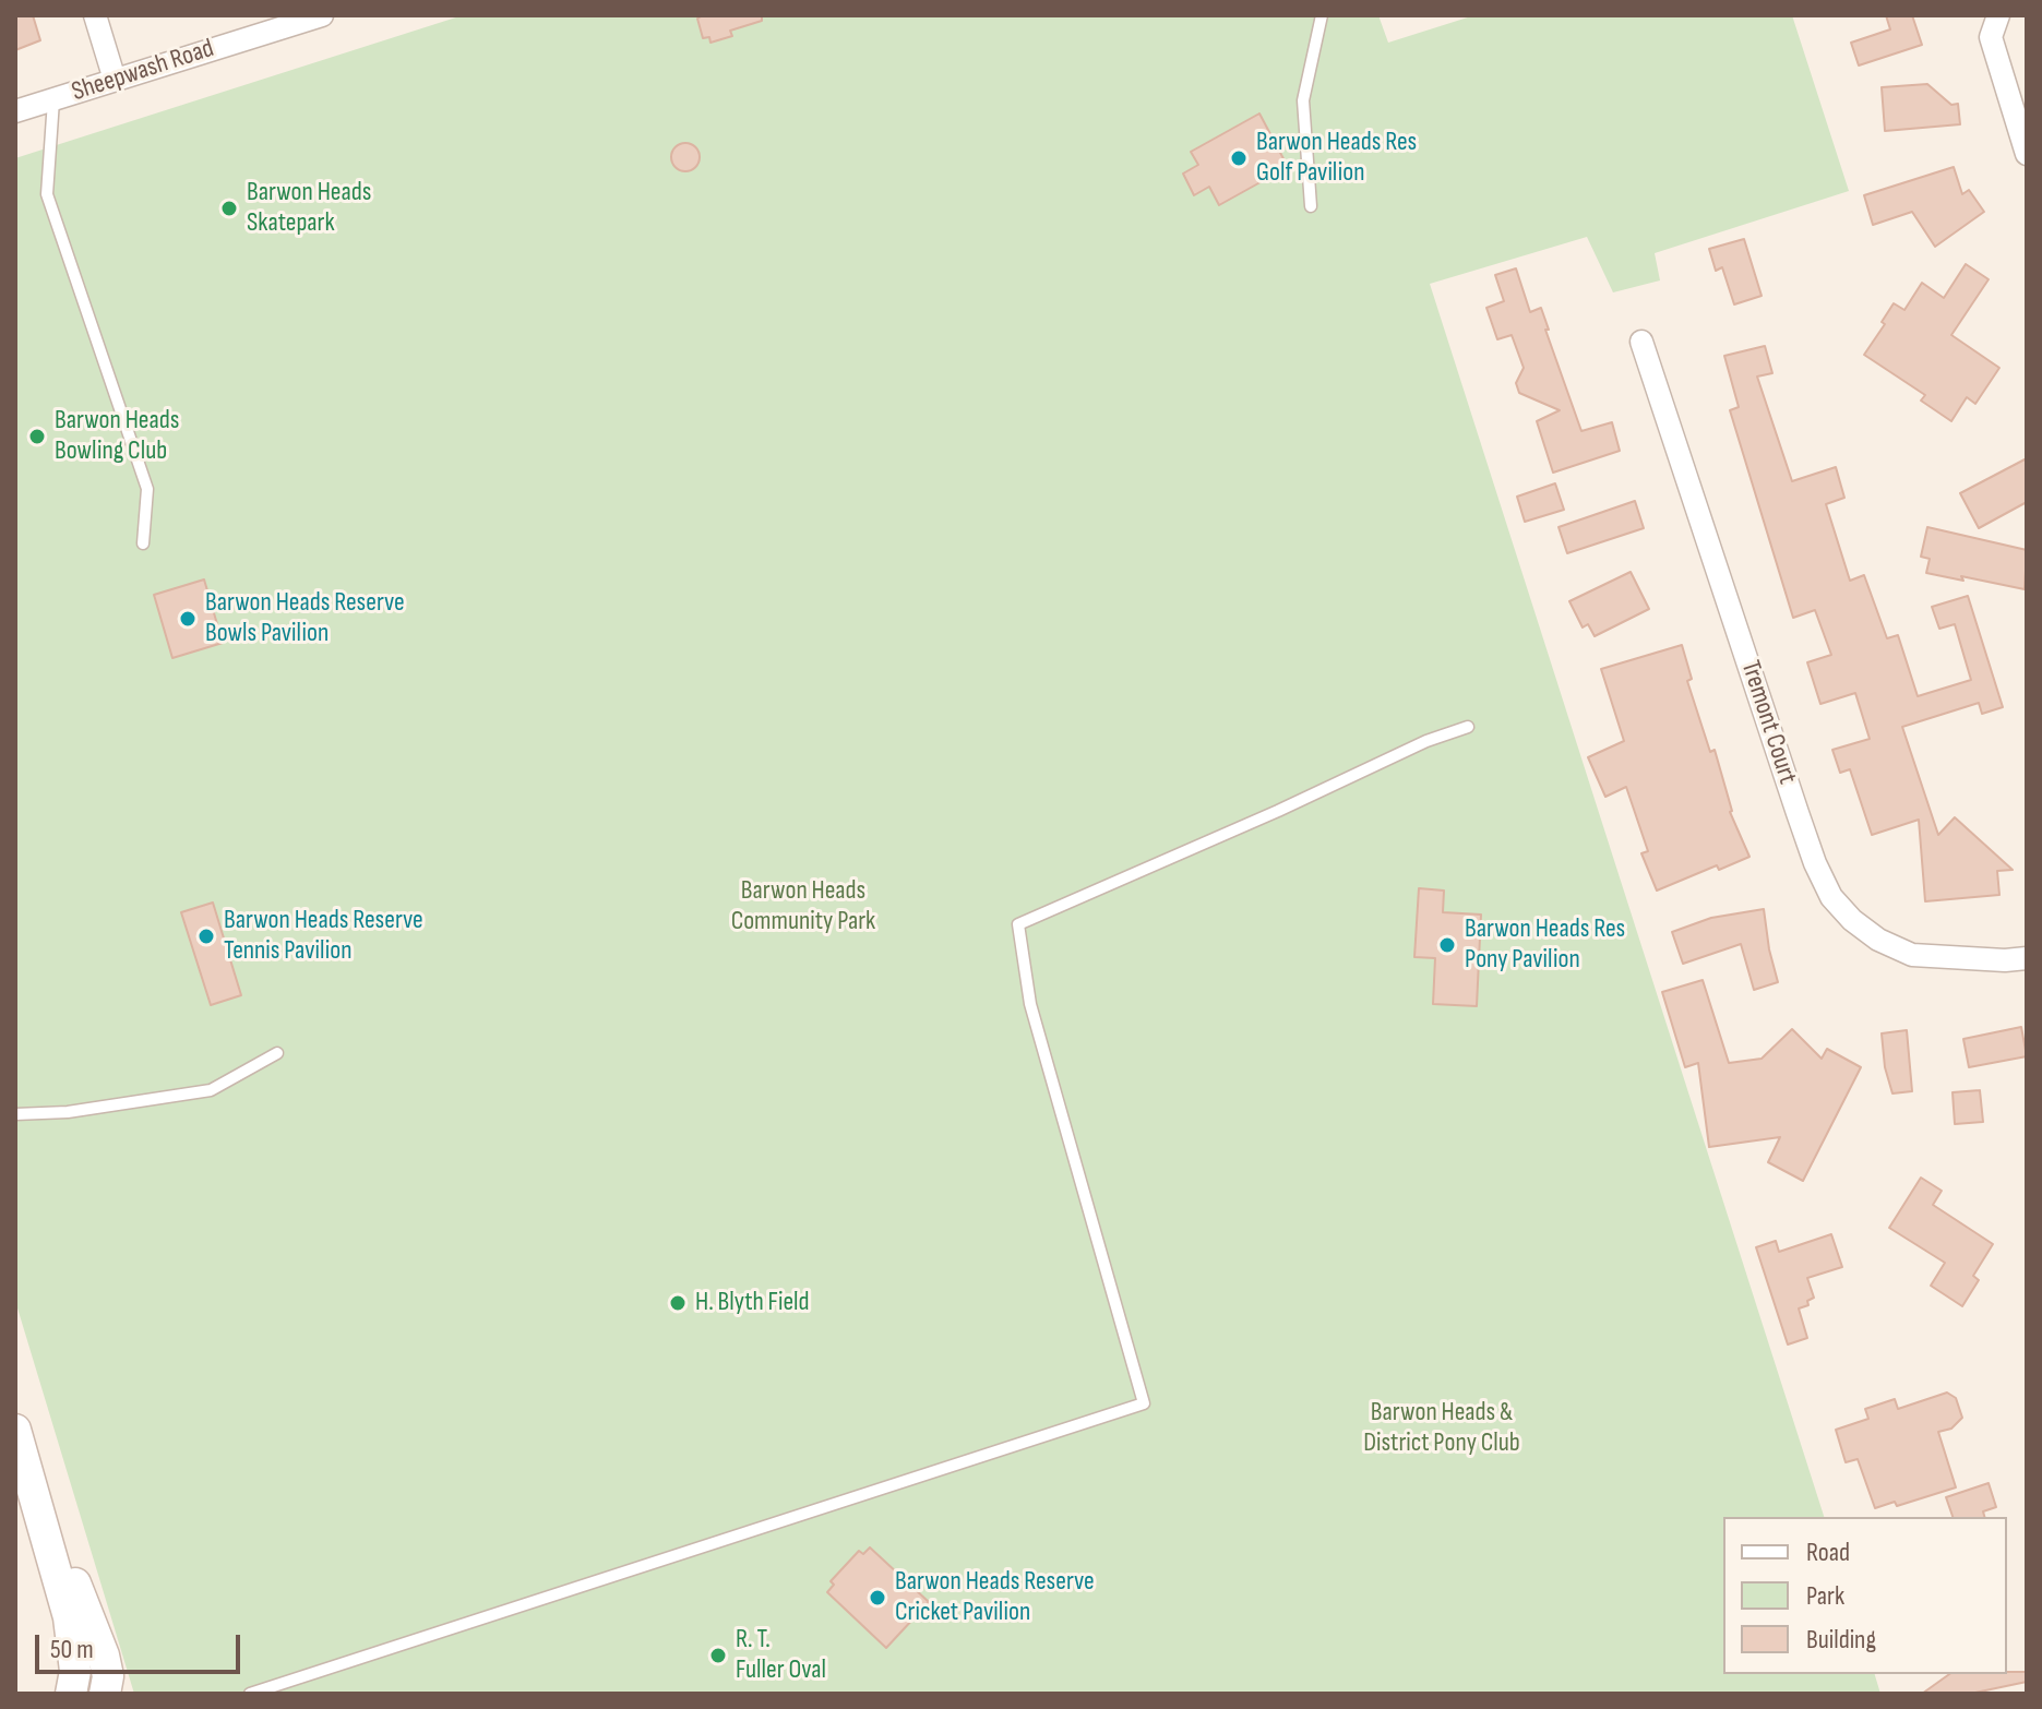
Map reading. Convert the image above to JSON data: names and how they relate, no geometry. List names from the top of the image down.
{
  "streets": {
    "street": ["Sheepwash Road", "Tremont Court"]
  },
  "parks": ["Barwon Heads Community Park", "Barwon Heads & District Pony Club"],
  "places": [
    "Barwon Heads Res Golf Pavilion",
    "Barwon Heads Skatepark",
    "Barwon Heads Bowling Club",
    "Barwon Heads Reserve Bowls Pavilion",
    "Barwon Heads Reserve Tennis Pavilion",
    "Barwon Heads Res Pony Pavilion",
    "H. Blyth Field",
    "Barwon Heads Reserve Cricket Pavilion",
    "R. T. Fuller Oval"
  ],
  "legend": ["Road", "Park", "Building"],
  "scale_bar": "50 m"
}
